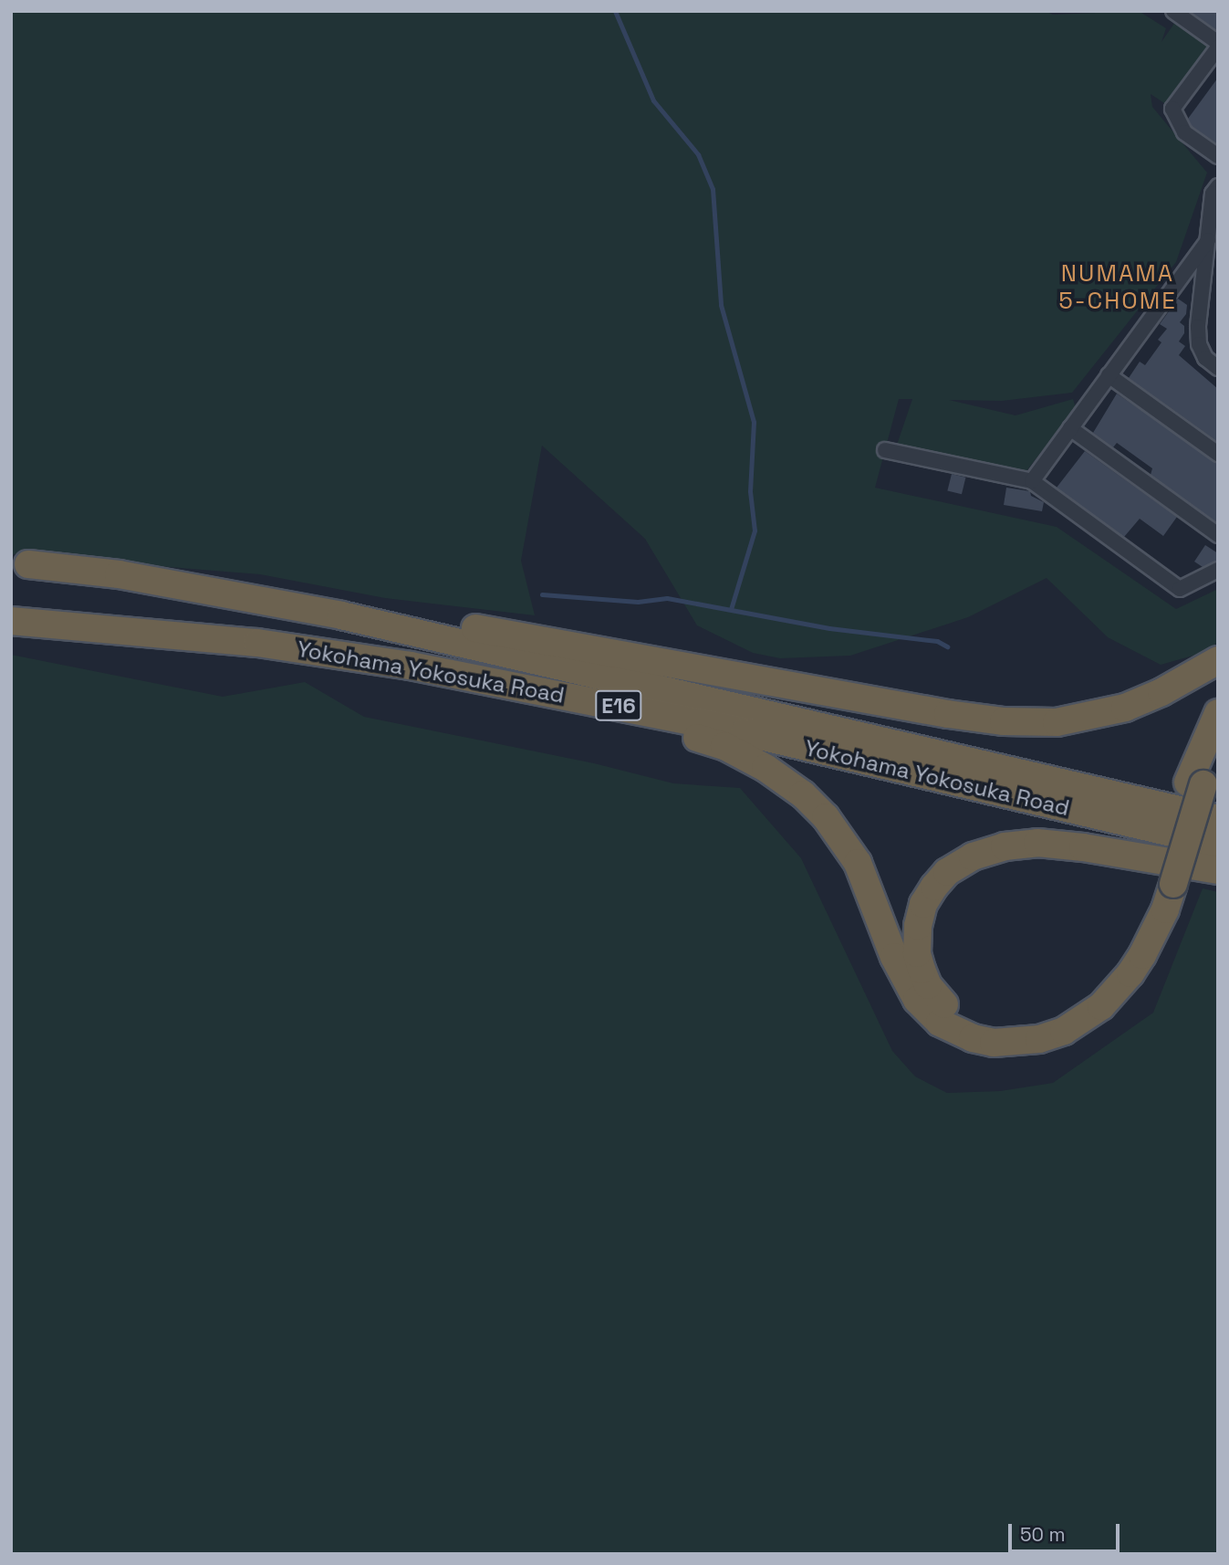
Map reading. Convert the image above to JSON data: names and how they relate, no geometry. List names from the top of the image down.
{
  "streets": {
    "highway": ["Yokohama Yokosuka Road", "E16"]
  },
  "districts": ["NUMAMA 5-CHOME"],
  "scale_bar": "50 m"
}
